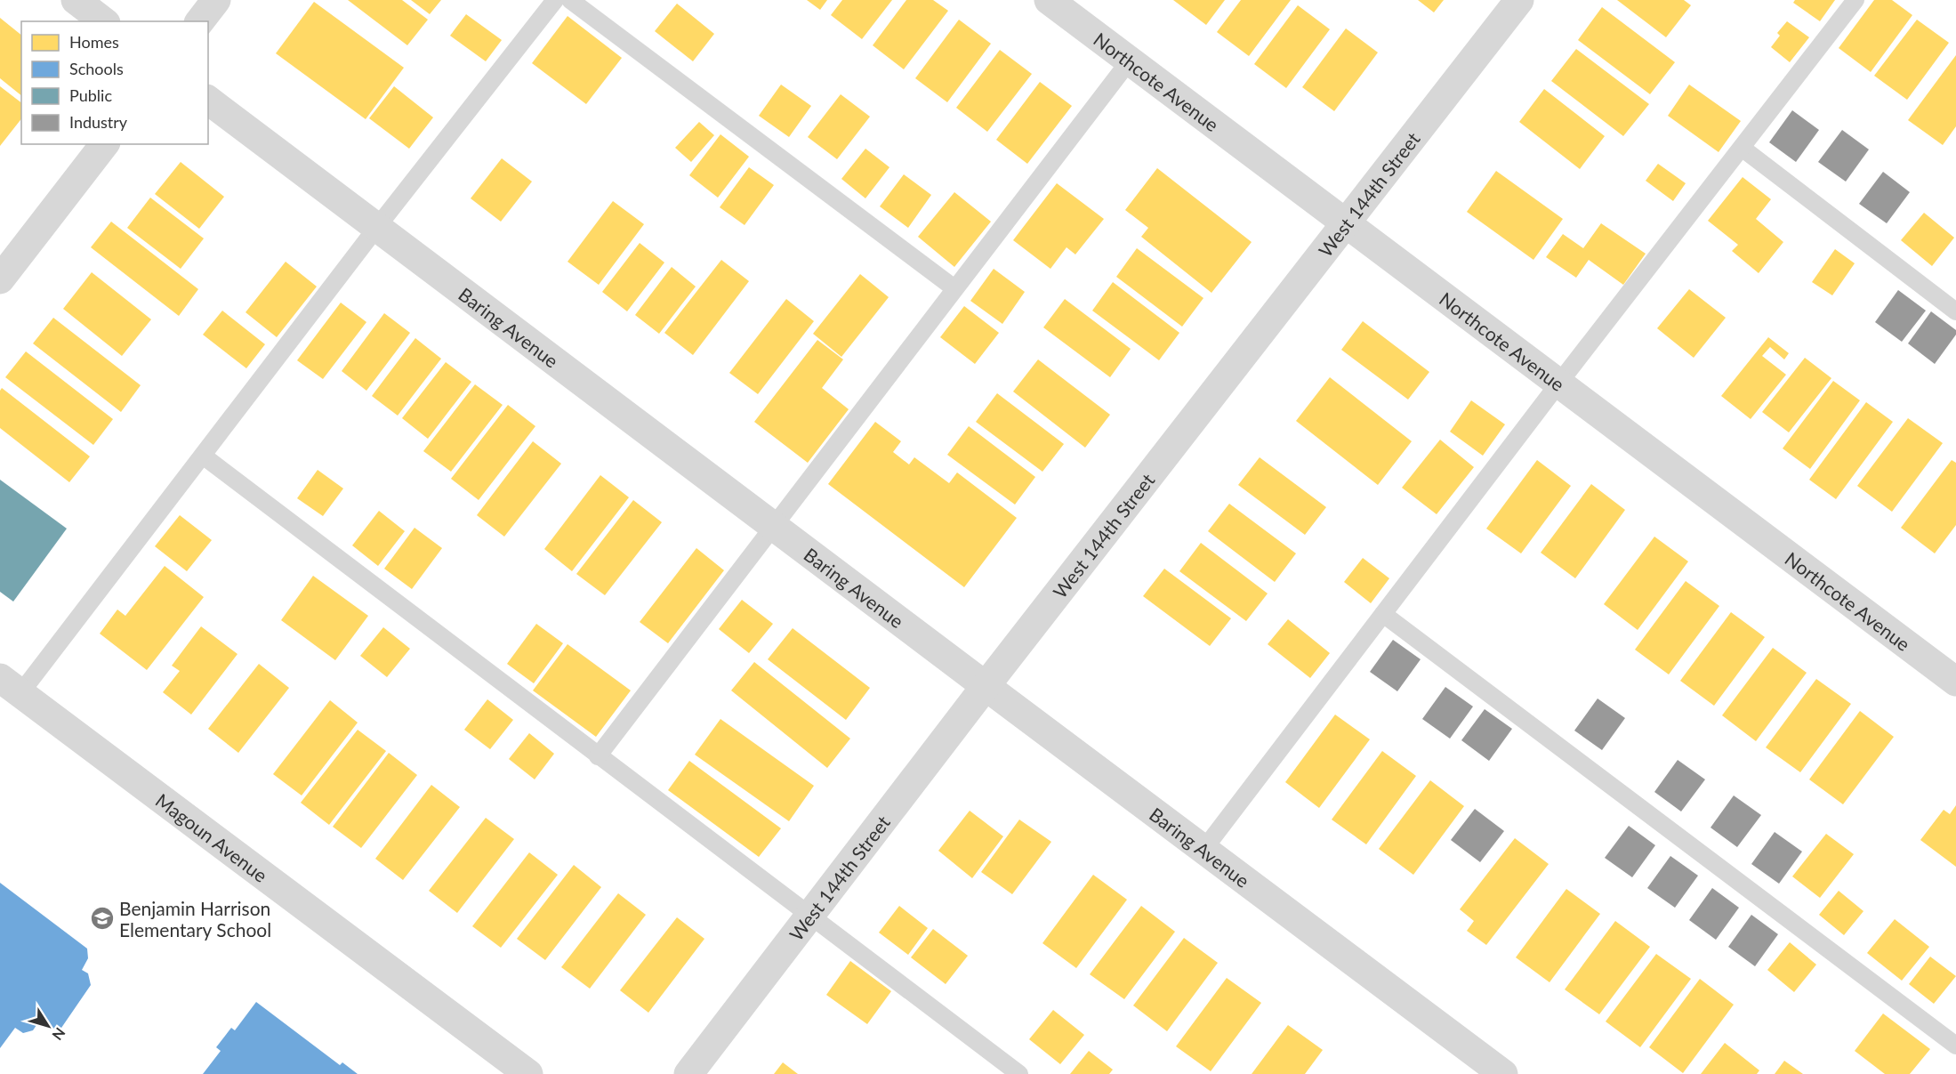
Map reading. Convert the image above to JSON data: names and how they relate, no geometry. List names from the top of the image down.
{
  "streets": {
    "street": [
      "Northcote Avenue",
      "West 144th Street",
      "Baring Avenue",
      "Magoun Avenue"
    ]
  },
  "crossings": [
    ["Northcote Avenue", "West 144th Street"],
    ["West 144th Street", "Baring Avenue"]
  ],
  "places": {
    "school or university": ["Benjamin Harrison Elementary School"]
  },
  "legend": [
    "Homes",
    "Schools",
    "Public",
    "Industry"
  ],
  "north": "bottom right"
}
